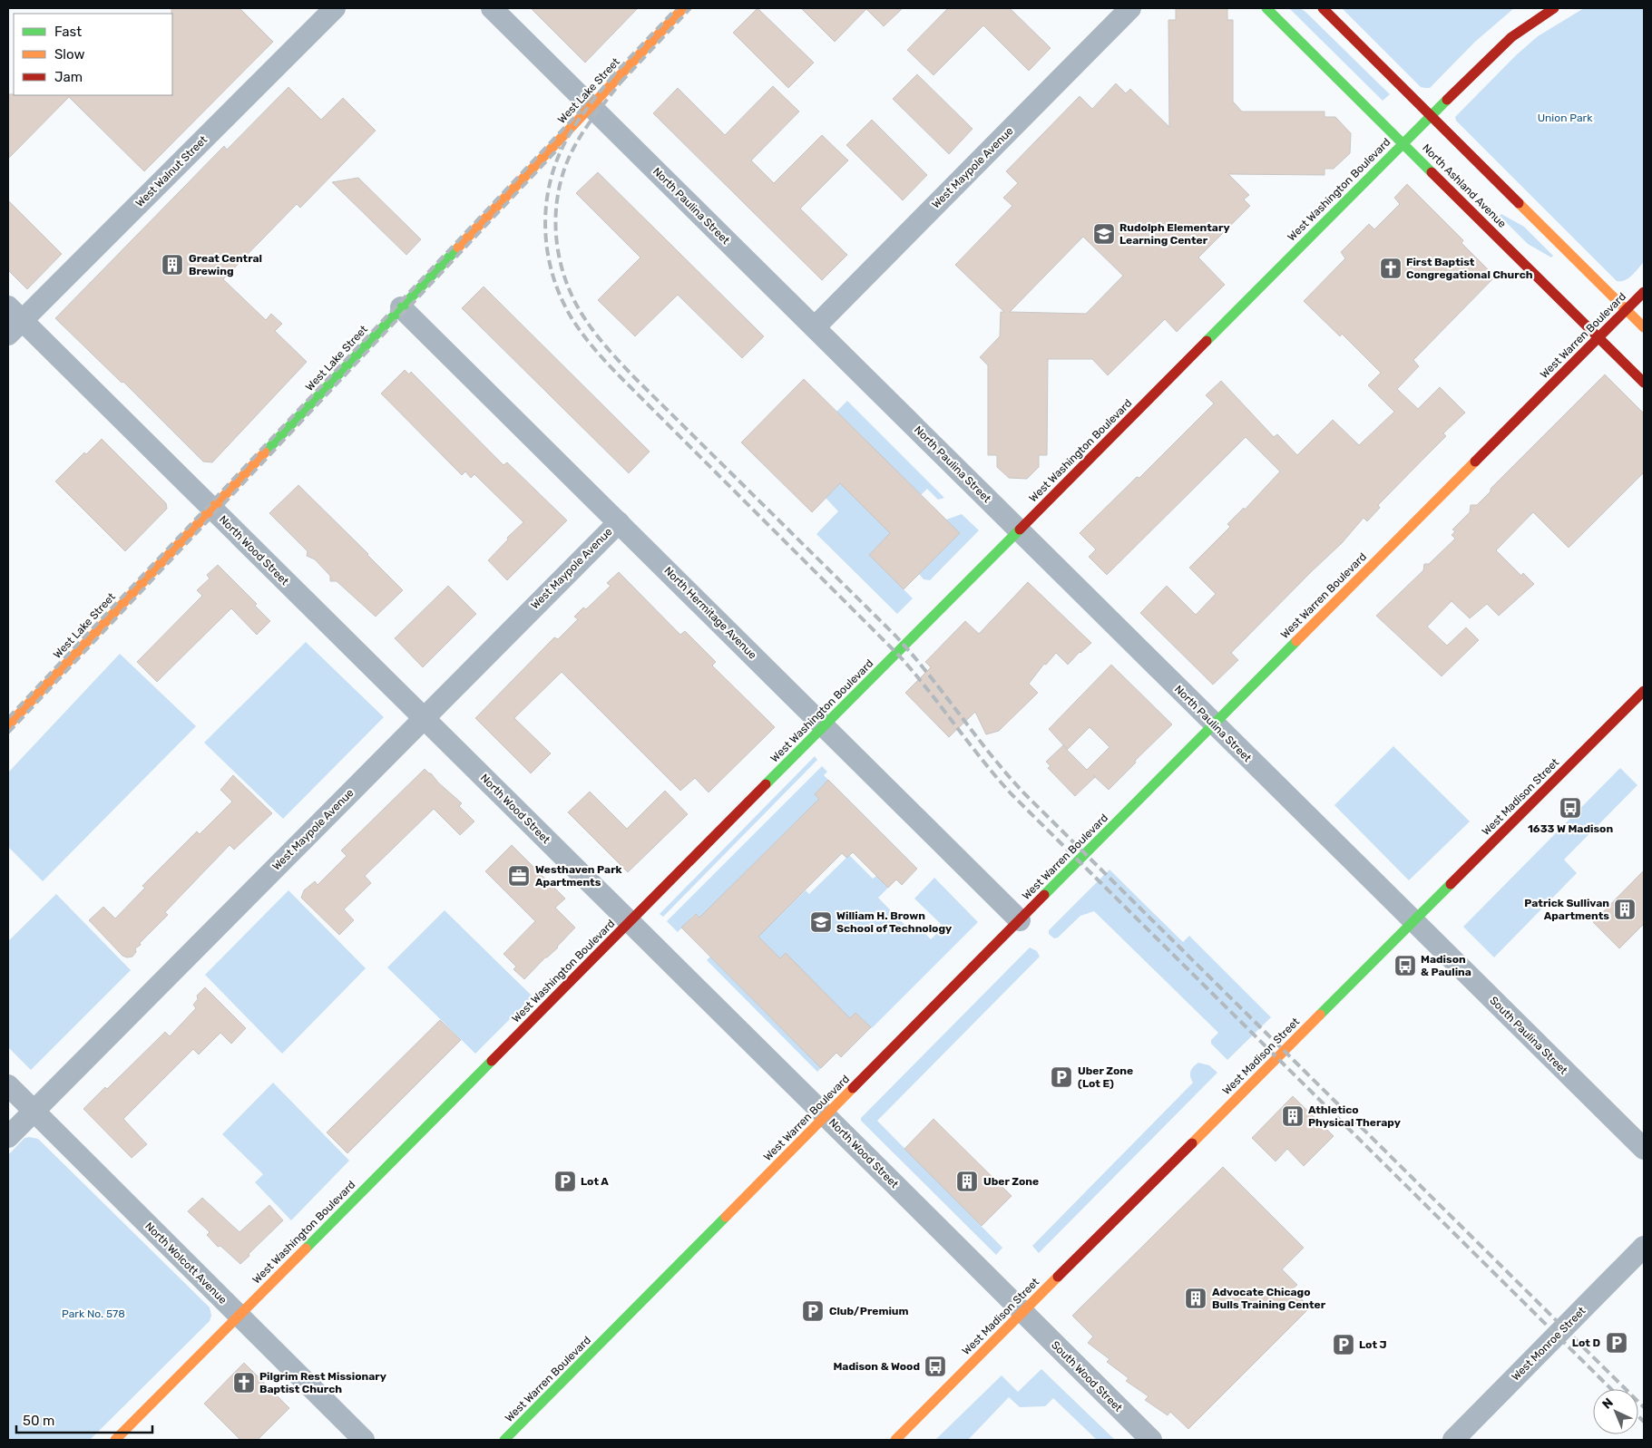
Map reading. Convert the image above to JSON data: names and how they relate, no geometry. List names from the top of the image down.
{
  "streets": {
    "street": [
      "West Lake Street",
      "West Maypole Avenue",
      "West Walnut Street",
      "North Ashland Avenue",
      "West Washington Boulevard",
      "North Paulina Street",
      "West Warren Boulevard",
      "North Wood Street",
      "North Hermitage Avenue",
      "West Madison Street",
      "South Paulina Street",
      "North Wolcott Avenue",
      "West Monroe Street",
      "South Wood Street"
    ]
  },
  "crossings": [
    ["West Lake Street", "North Paulina Street"],
    ["West Lake Street", "North Wood Street"],
    ["West Lake Street", "North Hermitage Avenue"],
    ["West Maypole Avenue", "North Paulina Street"],
    ["West Maypole Avenue", "North Wood Street"],
    ["West Maypole Avenue", "North Hermitage Avenue"],
    ["West Maypole Avenue", "North Wolcott Avenue"],
    ["West Walnut Street", "North Wood Street"],
    ["North Ashland Avenue", "West Washington Boulevard"],
    ["North Ashland Avenue", "West Warren Boulevard"],
    ["West Washington Boulevard", "North Paulina Street"],
    ["West Washington Boulevard", "North Wood Street"],
    ["West Washington Boulevard", "North Hermitage Avenue"],
    ["West Washington Boulevard", "North Wolcott Avenue"],
    ["North Paulina Street", "West Warren Boulevard"],
    ["North Paulina Street", "West Madison Street"],
    ["North Paulina Street", "South Paulina Street"],
    ["West Warren Boulevard", "North Wood Street"],
    ["West Warren Boulevard", "North Hermitage Avenue"],
    ["North Wood Street", "West Madison Street"],
    ["North Wood Street", "South Wood Street"],
    ["West Madison Street", "South Paulina Street"],
    ["West Madison Street", "South Wood Street"]
  ],
  "parks": ["Union Park", "Park No. 578"],
  "places": {
    "school or university": ["Rudolph Elementary Learning Center", "William H. Brown School of Technology"],
    "building": [
      "Great Central Brewing",
      "Patrick Sullivan Apartments",
      "Athletico Physical Therapy",
      "Uber Zone",
      "Advocate Chicago Bulls Training Center"
    ],
    "church": ["First Baptist Congregational Church", "Pilgrim Rest Missionary Baptist Church"],
    "bus stop": ["1633 W Madison", "Madison & Paulina", "Madison & Wood"],
    "office": ["Westhaven Park Apartments"],
    "parking": [
      "Uber Zone (Lot E)",
      "Lot A",
      "Club/Premium",
      "Lot D",
      "Lot J"
    ]
  },
  "legend": ["Fast", "Slow", "Jam"],
  "scale_bar": "50 m",
  "north": "top left"
}
